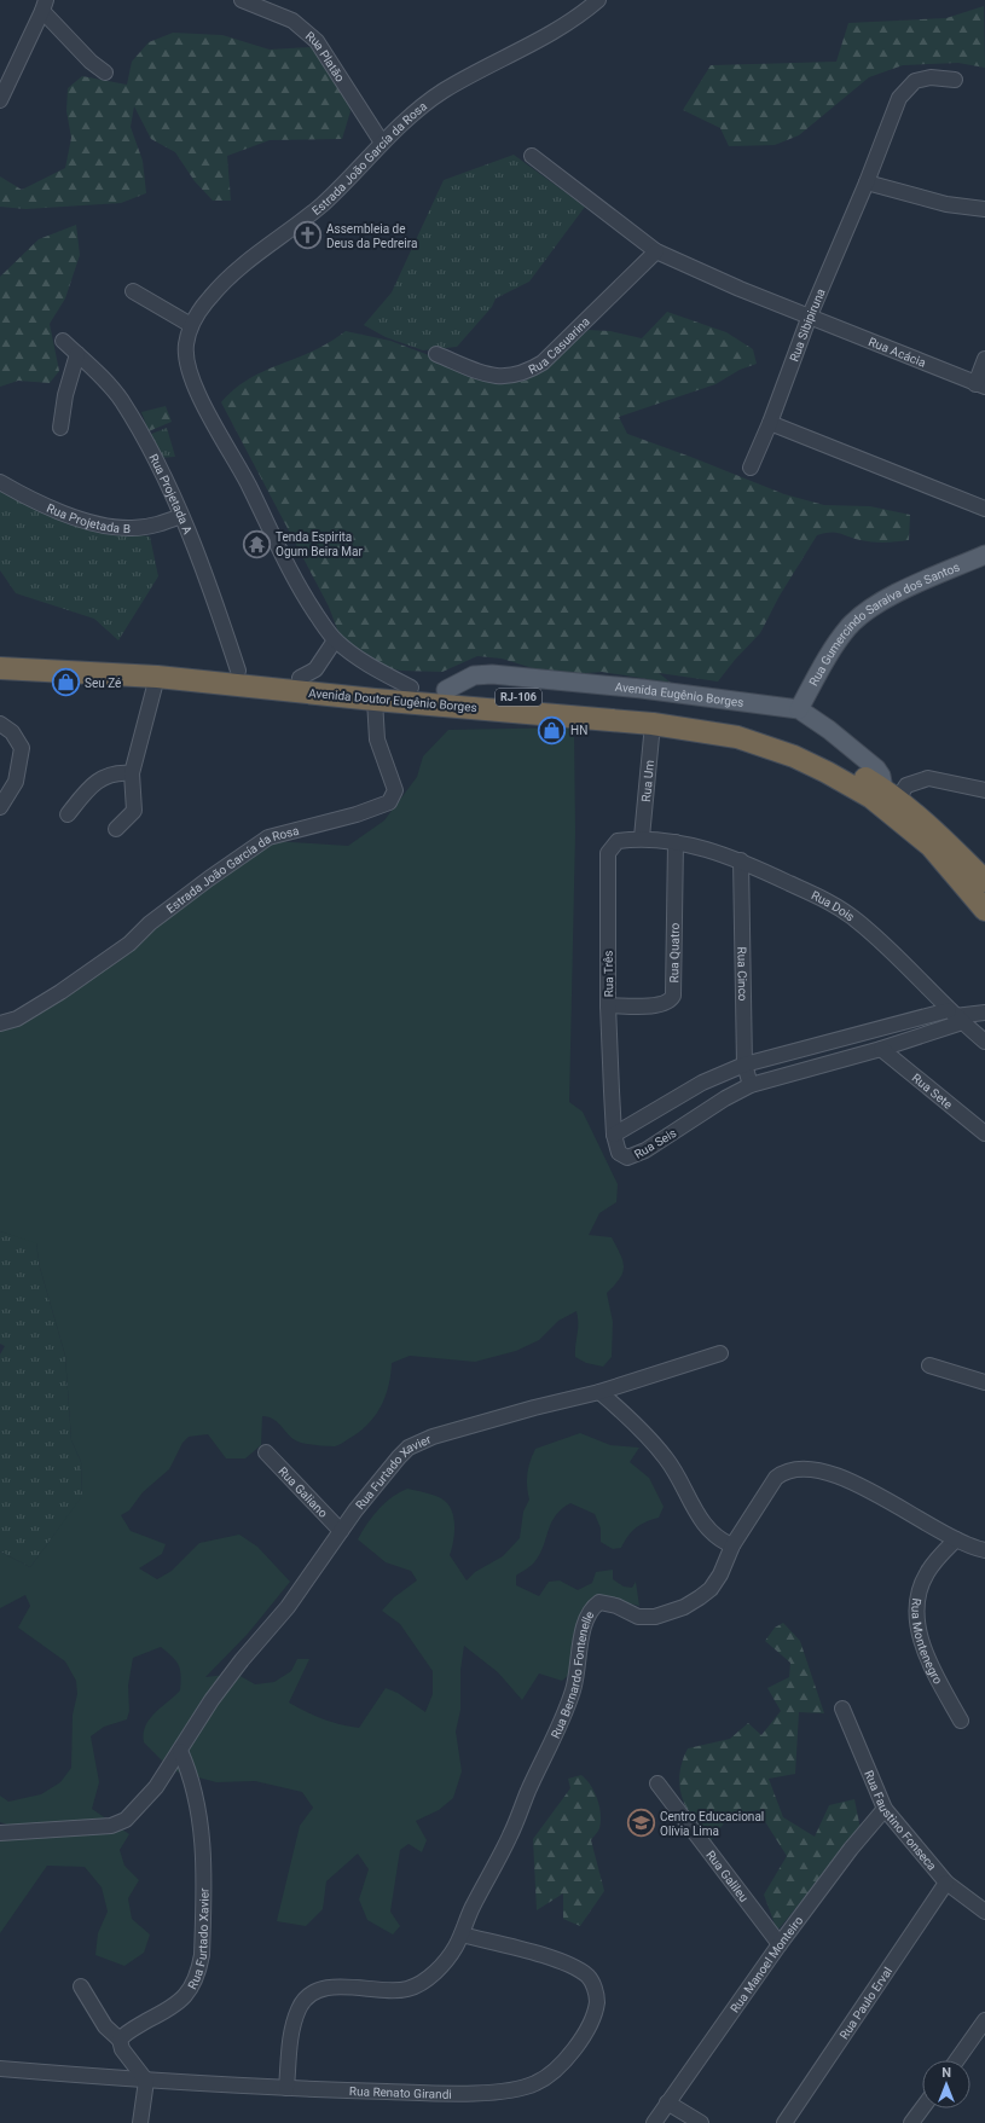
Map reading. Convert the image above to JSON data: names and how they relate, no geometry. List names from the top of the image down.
{
  "streets": {
    "highway": ["RJ-106", "Avenida Doutor Eugênio Borges"],
    "main road": ["Rua Gumercindo Saraiva dos Santos", "Avenida Eugênio Borges"],
    "street": [
      "Rua Platão",
      "Estrada João García da Rosa",
      "Rua Sibipiruna",
      "Rua Casuarina",
      "Rua Acácia",
      "Rua Projetada A",
      "Rua Projetada B",
      "Rua Um",
      "Rua Dois",
      "Rua Quatro",
      "Rua Três",
      "Rua Cinco",
      "Rua Sete",
      "Rua Seis",
      "Rua Furtado Xavier",
      "Rua Galiano",
      "Rua Montenegro",
      "Rua Bernardo Fontenelle",
      "Rua Faustino Fonseca",
      "Rua Galileu",
      "Rua Manoel Monteiro",
      "Rua Paulo Erval",
      "Rua Renato Girandi"
    ]
  },
  "crossings": [
    ["Rua Platão", "Estrada João García da Rosa"],
    ["Estrada João García da Rosa", "Avenida Doutor Eugênio Borges"],
    ["Rua Sibipiruna", "Rua Acácia"],
    ["Rua Projetada A", "Rua Projetada B"],
    ["Rua Projetada A", "Avenida Doutor Eugênio Borges"],
    ["Rua Gumercindo Saraiva dos Santos", "Avenida Eugênio Borges"],
    ["Avenida Eugênio Borges", "Avenida Doutor Eugênio Borges"],
    ["Avenida Doutor Eugênio Borges", "Rua Um"],
    ["Rua Um", "Rua Dois"],
    ["Rua Um", "Rua Três"],
    ["Rua Dois", "Rua Quatro"],
    ["Rua Dois", "Rua Três"],
    ["Rua Dois", "Rua Cinco"],
    ["Rua Dois", "Rua Seis"],
    ["Rua Quatro", "Rua Três"],
    ["Rua Três", "Rua Seis"],
    ["Rua Cinco", "Rua Seis"],
    ["Rua Sete", "Rua Seis"],
    ["Rua Furtado Xavier", "Rua Galiano"],
    ["Rua Montenegro", "Rua Bernardo Fontenelle"],
    ["Rua Bernardo Fontenelle", "Rua Renato Girandi"],
    ["Rua Faustino Fonseca", "Rua Manoel Monteiro"],
    ["Rua Faustino Fonseca", "Rua Paulo Erval"],
    ["Rua Galileu", "Rua Manoel Monteiro"]
  ],
  "places": {
    "church": ["Assembleia de Deus da Pedreira"],
    "temple": ["Tenda Espirita Ogum Beira Mar"],
    "shop": ["Seu Zé", "HN"],
    "school or university": ["Centro Educacional Olívia Lima"]
  },
  "north": "top"
}
